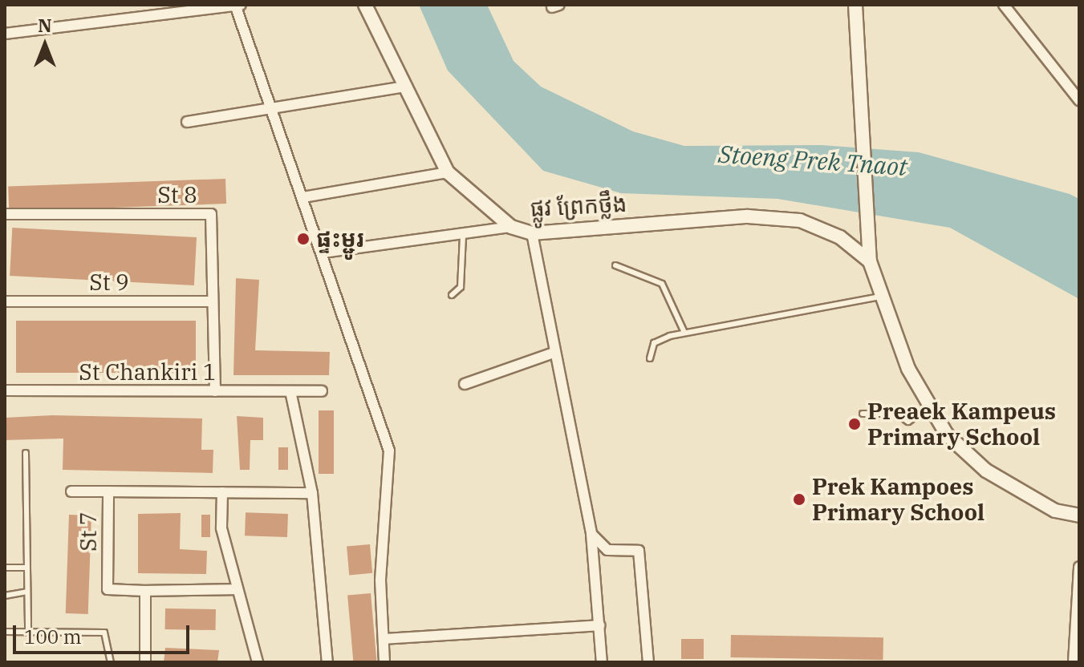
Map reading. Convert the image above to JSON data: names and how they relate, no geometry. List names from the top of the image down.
{
  "streets": {
    "street": [
      "St 8",
      "ផ្លូវ ព្រែកថ្លឹង",
      "St 9",
      "St Chankiri 1",
      "St 7"
    ]
  },
  "crossings": [
    ["St 8", "St 9"],
    ["St 8", "St Chankiri 1"]
  ],
  "water": ["Stoeng Prek Tnaot"],
  "places": ["ផ្ទះម្ជូរ", "Preaek Kampeus Primary School", "Prek Kampoes Primary School"],
  "scale_bar": "100 m",
  "north": "top"
}
